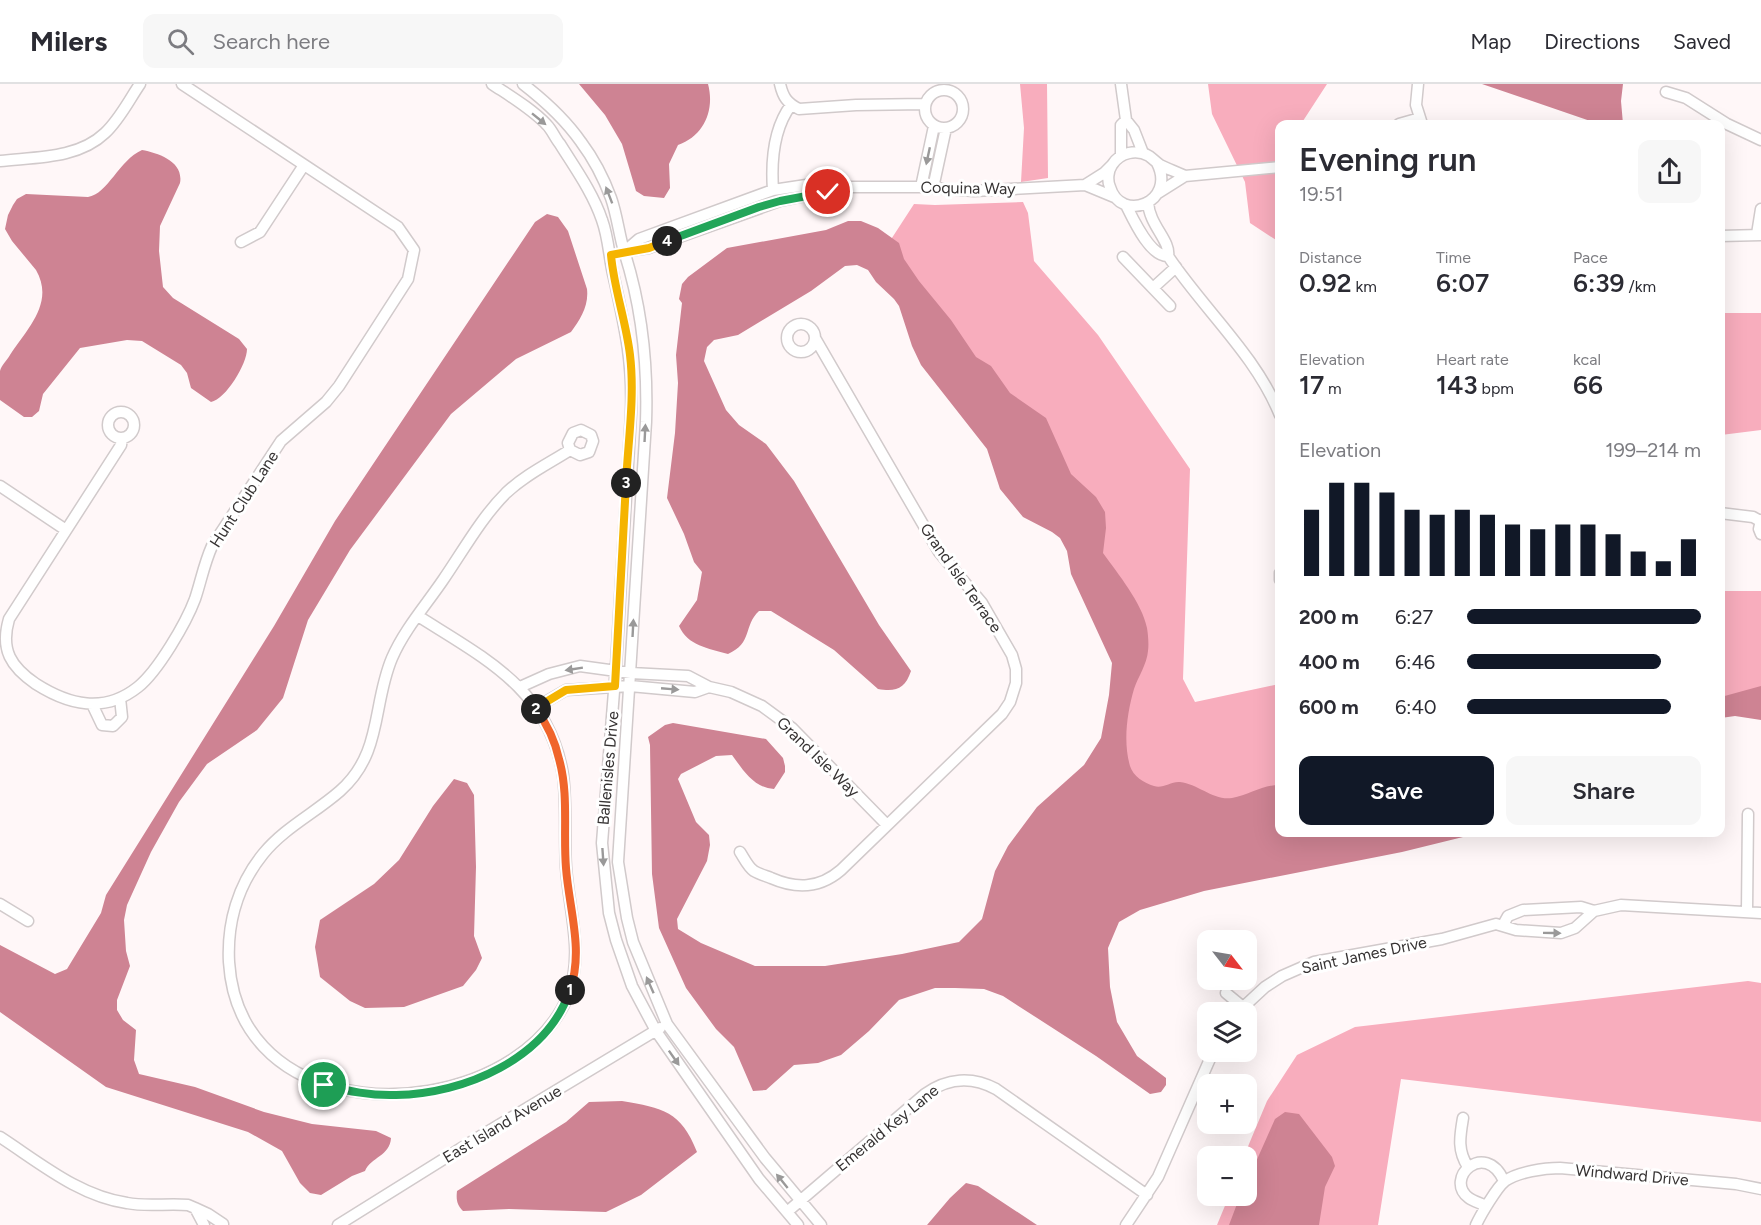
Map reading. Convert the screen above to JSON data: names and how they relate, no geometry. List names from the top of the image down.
{
  "streets": {
    "street": [
      "Coquina Way",
      "Hunt Club Lane",
      "Grand Isle Terrace",
      "Grand Isle Way",
      "Ballenisles Drive",
      "Saint James Drive",
      "East Island Avenue",
      "Emerald Key Lane",
      "Windward Drive"
    ]
  },
  "crossings": [
    ["Coquina Way", "Ballenisles Drive"],
    ["Grand Isle Terrace", "Grand Isle Way"],
    ["Grand Isle Way", "Ballenisles Drive"],
    ["Ballenisles Drive", "East Island Avenue"],
    ["Ballenisles Drive", "Emerald Key Lane"]
  ],
  "north": "bottom right",
  "page": {
    "header": "Milers",
    "search": "Search here",
    "nav": ["Map", "Directions", "Saved"],
    "heading": ["Evening run", "19:51"],
    "stats": [
      ["Distance", "0.92 km"],
      ["Time", "6:07"],
      ["Pace", "6:39 /km"],
      ["Elevation", "17 m"],
      ["Heart rate", "143 bpm"],
      ["kcal", "66"]
    ],
    "pins": [
      "4",
      "3",
      "2",
      "1"
    ],
    "chart": ["Elevation", "199–214 m"],
    "list": [
      {
        "name": "200 m",
        "note": "6:27"
      },
      {
        "name": "400 m",
        "note": "6:46"
      },
      {
        "name": "600 m",
        "note": "6:40"
      }
    ],
    "buttons": ["Save", "Share"],
    "map_buttons": ["+", "−"]
  }
}
